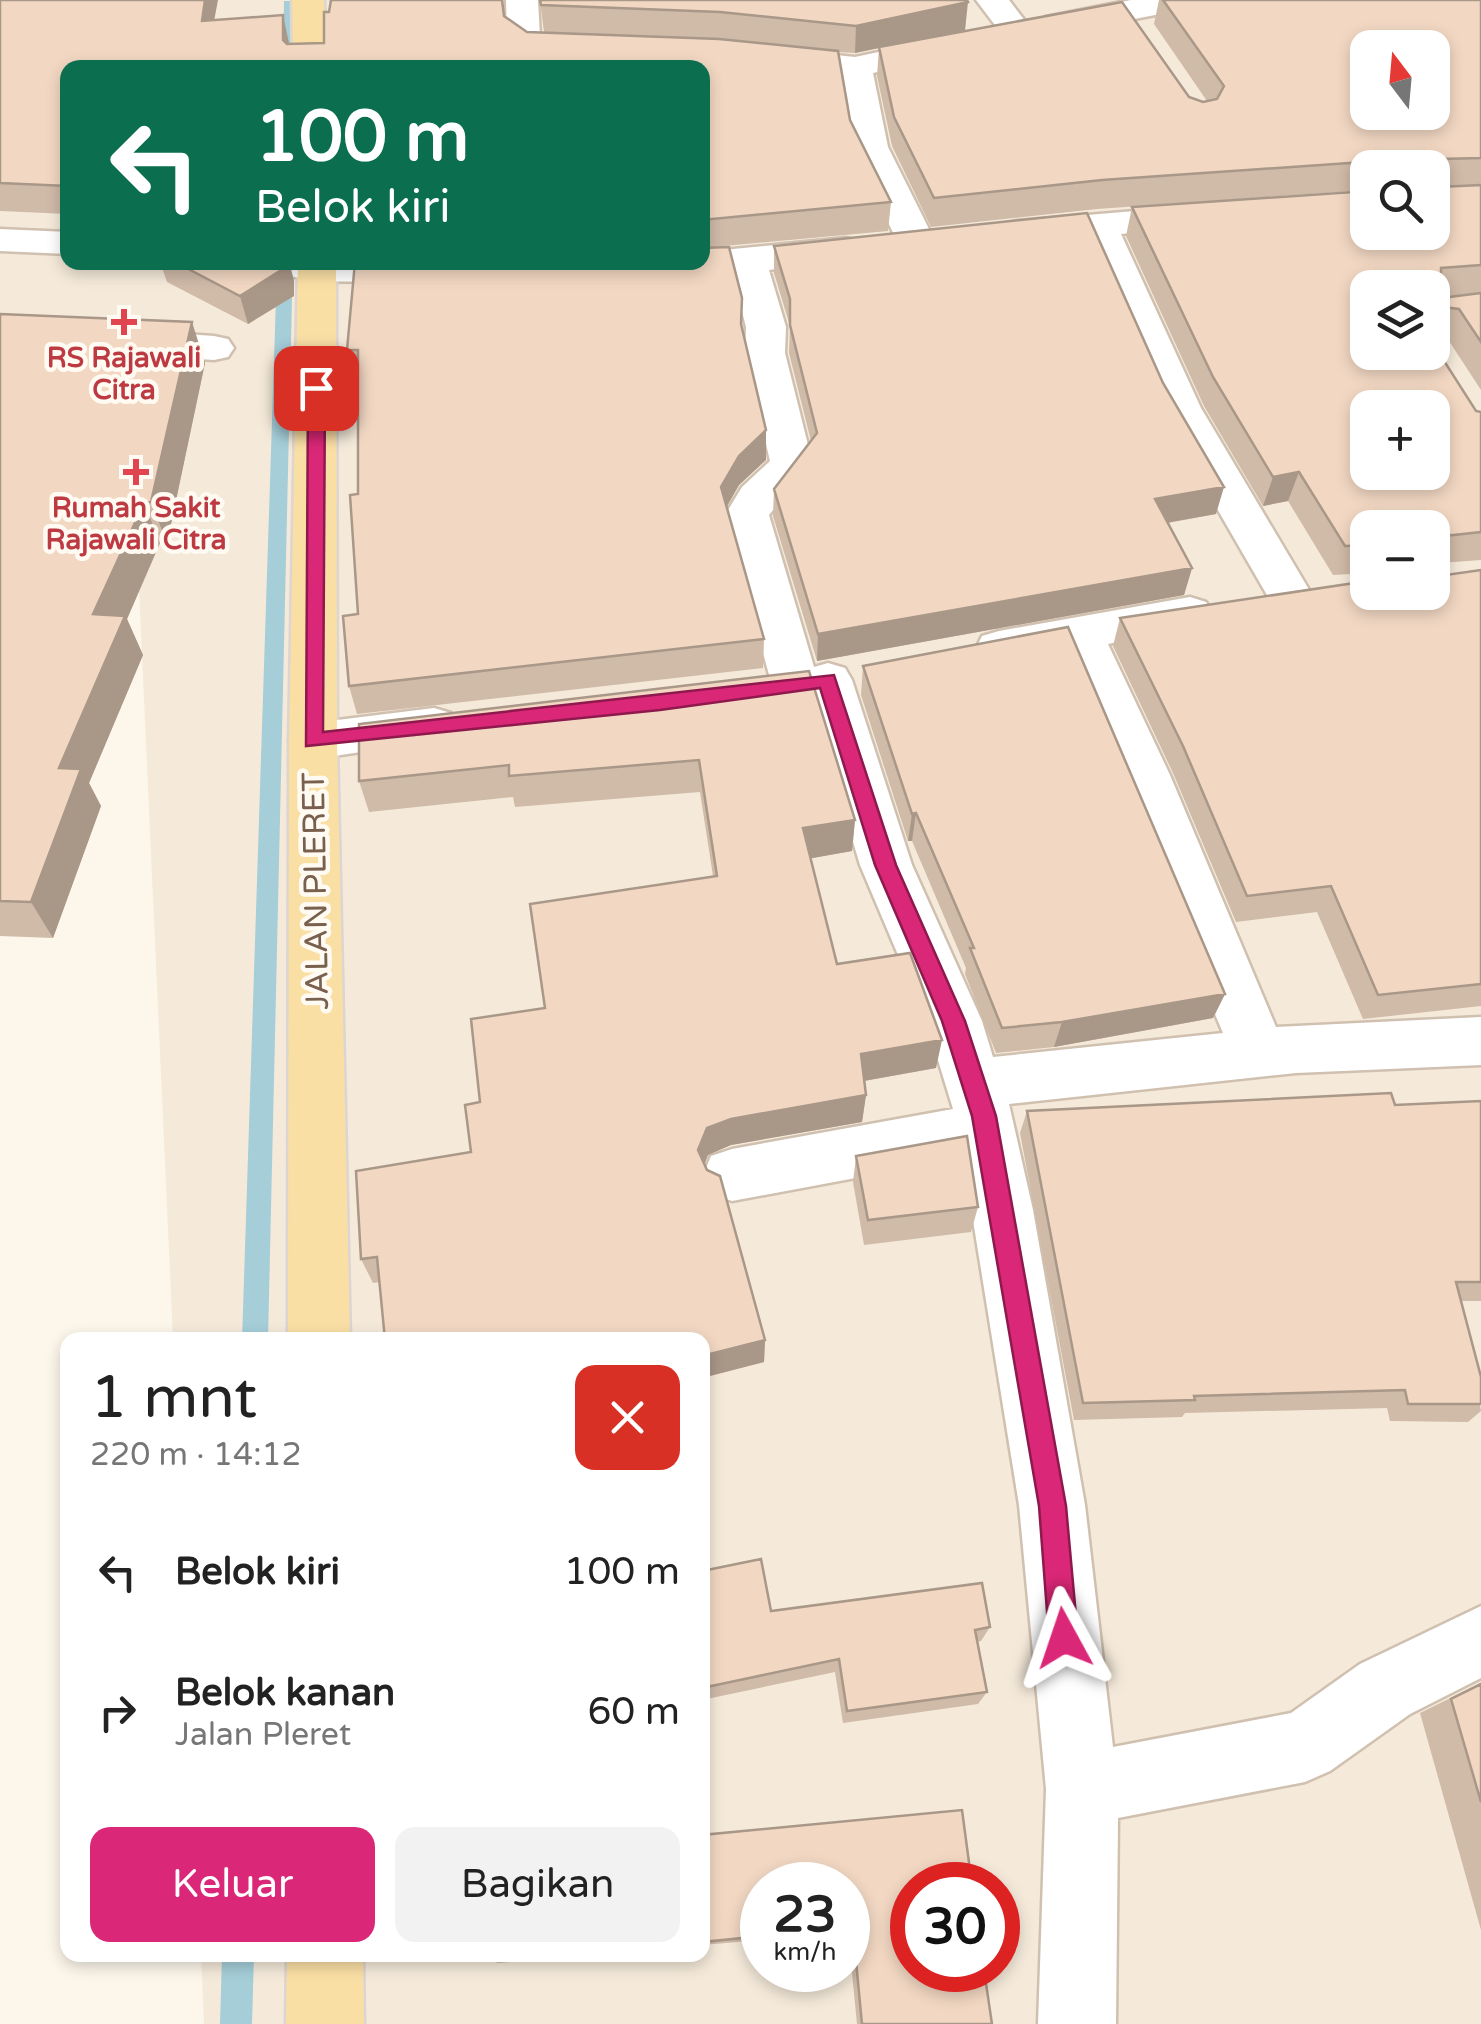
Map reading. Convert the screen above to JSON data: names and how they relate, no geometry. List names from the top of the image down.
{
  "streets": {
    "main road": ["JALAN PLERET"]
  },
  "places": {
    "health": ["RS Rajawali Citra", "Rumah Sakit Rajawali Citra"]
  },
  "north": "top",
  "page": {
    "map_buttons": ["+", "−"],
    "turn": ["100 m", "Belok kiri"],
    "heading": ["1 mnt", "220 m · 14:12"],
    "list": [
      {
        "name": "Belok kiri",
        "value": "100 m"
      },
      {
        "name": "Belok kanan",
        "note": "Jalan Pleret",
        "value": "60 m"
      }
    ],
    "buttons": ["Keluar", "Bagikan"],
    "speed": "23 km/h",
    "limit": "30"
  }
}
